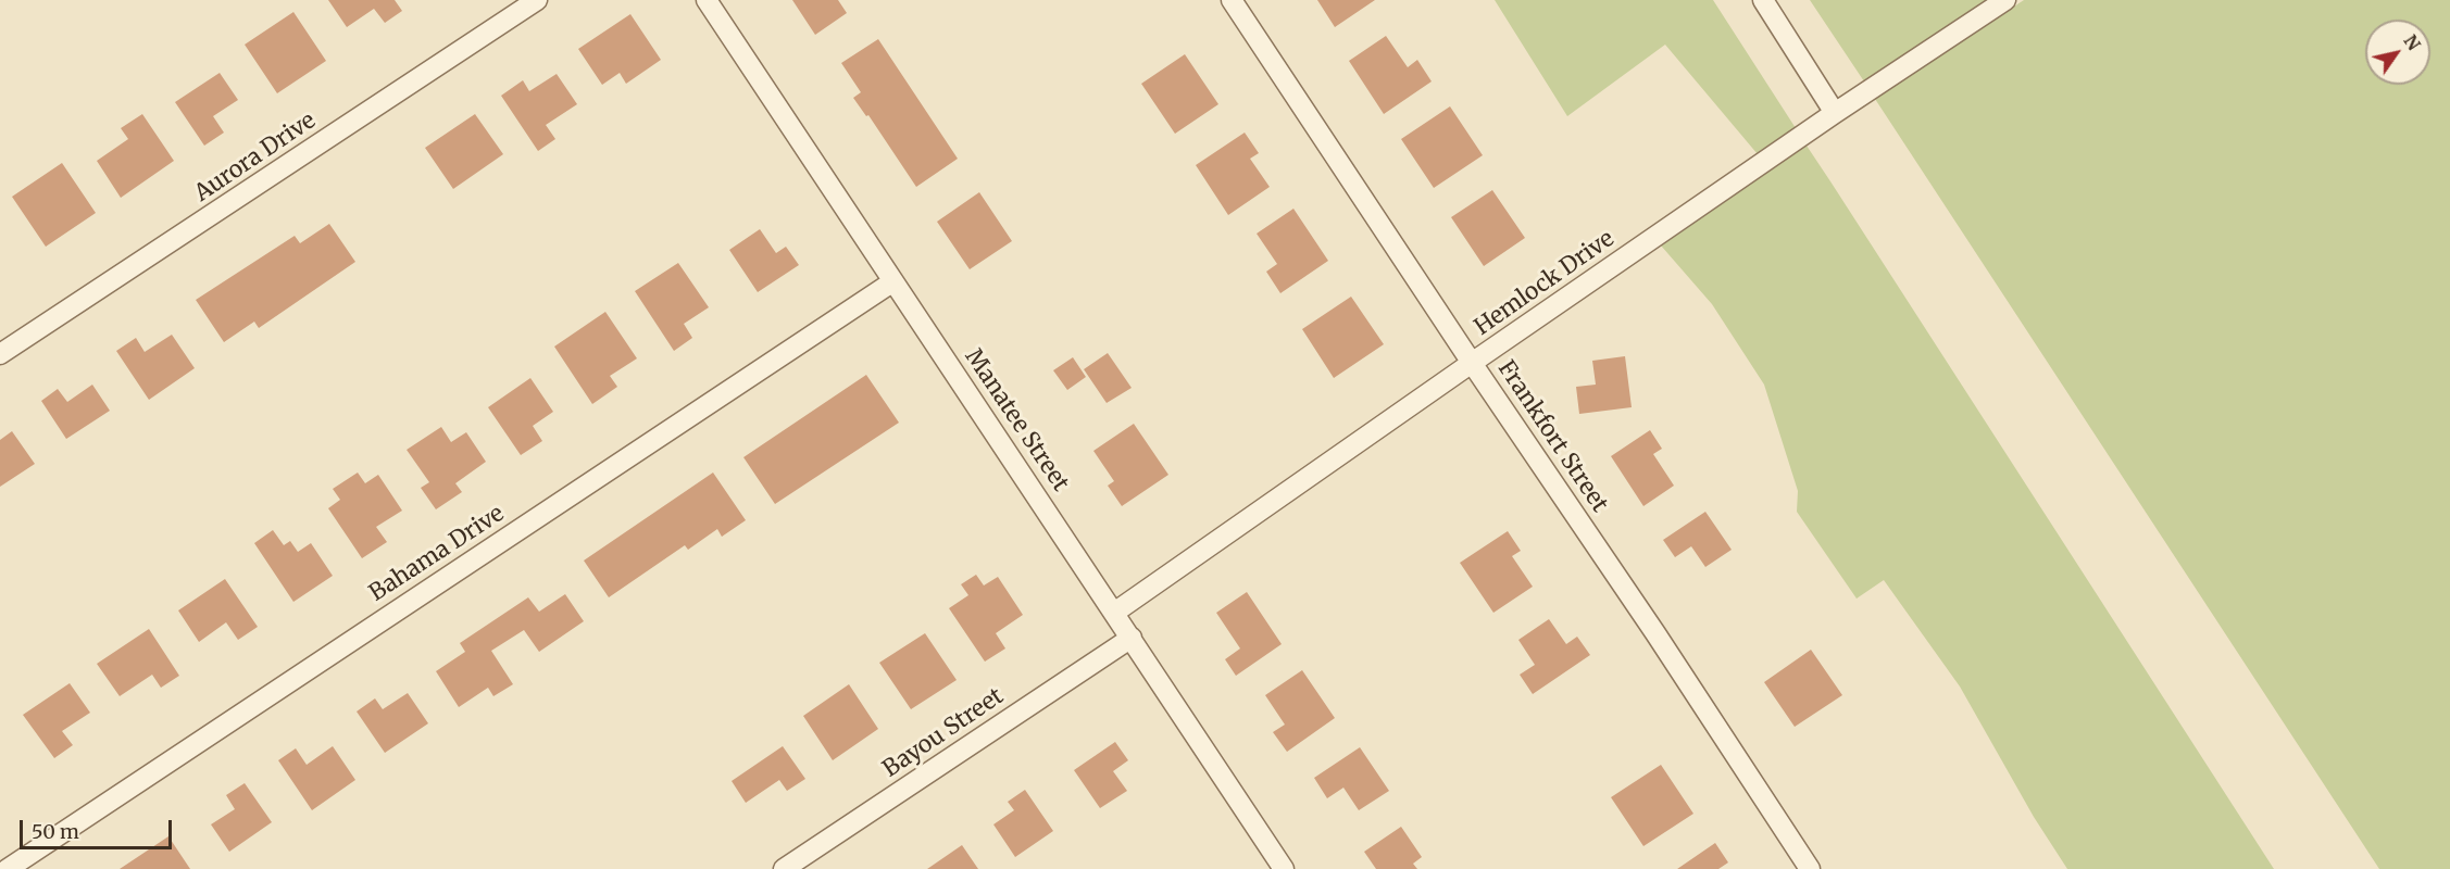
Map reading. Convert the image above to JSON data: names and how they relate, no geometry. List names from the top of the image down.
{
  "streets": {
    "street": [
      "Aurora Drive",
      "Hemlock Drive",
      "Manatee Street",
      "Frankfort Street",
      "Bahama Drive",
      "Bayou Street"
    ]
  },
  "crossings": [
    ["Hemlock Drive", "Manatee Street"],
    ["Hemlock Drive", "Frankfort Street"],
    ["Manatee Street", "Bahama Drive"],
    ["Manatee Street", "Bayou Street"]
  ],
  "scale_bar": "50 m",
  "north": "top right"
}
